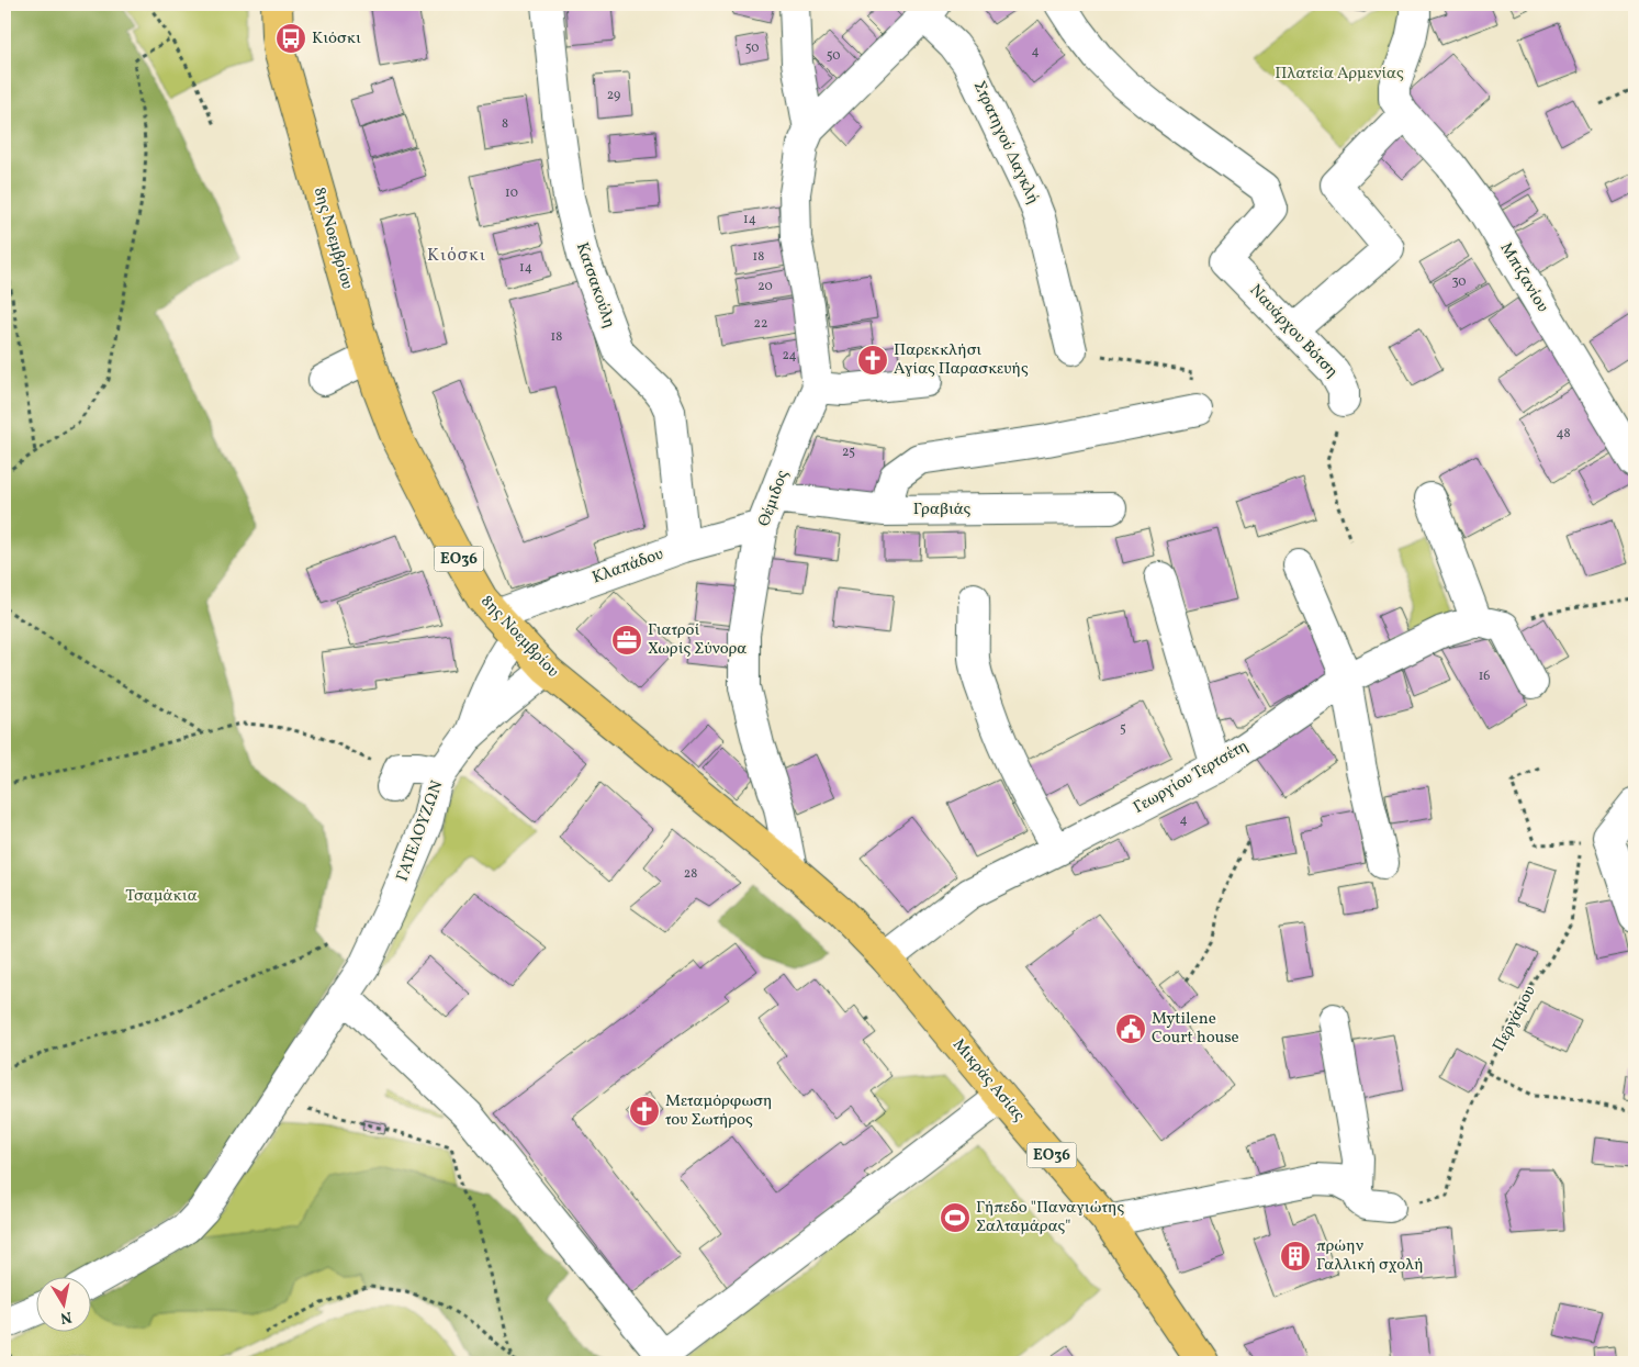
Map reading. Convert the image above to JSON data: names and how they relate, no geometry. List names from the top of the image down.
{
  "streets": {
    "main road": ["8ης Νοεμβρίου", "ΕΟ36", "Μικράς Ασίας"],
    "street": [
      "Στρατηγού Δαγκλή",
      "Μπιζανίου",
      "Κατσακούλη",
      "Ναυάρχου Βότση",
      "Θέμιδος",
      "Γραβιάς",
      "Κλαπάδου",
      "Γεωργίου Τερτσέτη",
      "ΓΑΤΕΛΟΥΖΩΝ"
    ],
    "path": ["Περγάμου"]
  },
  "crossings": [
    ["8ης Νοεμβρίου", "Θέμιδος"],
    ["8ης Νοεμβρίου", "Κλαπάδου"],
    ["8ης Νοεμβρίου", "Γεωργίου Τερτσέτη"],
    ["8ης Νοεμβρίου", "ΓΑΤΕΛΟΥΖΩΝ"],
    ["8ης Νοεμβρίου", "Μικράς Ασίας"],
    ["Κατσακούλη", "Κλαπάδου"],
    ["Θέμιδος", "Γραβιάς"],
    ["Θέμιδος", "Κλαπάδου"],
    ["Γεωργίου Τερτσέτη", "Μικράς Ασίας"]
  ],
  "districts": ["Κιόσκι"],
  "parks": ["Πλατεία Αρμενίας", "Τσαμάκια"],
  "places": {
    "bus stop": ["Κιόσκι"],
    "church": ["Παρεκκλήσι Αγίας Παρασκευής", "Μεταμόρφωση του Σωτήρος"],
    "office": ["Γιατροί Χωρίς Σύνορα"],
    "public building": ["Mytilene Court house"],
    "sports": ["Γήπεδο \"Παναγιώτης Σαλταμάρας\""],
    "building": ["πρώην Γαλλική σχολή"]
  },
  "house_numbers": [
    "50",
    "4",
    "50",
    "29",
    "8",
    "10",
    "14",
    "18",
    "14",
    "30",
    "20",
    "22",
    "18",
    "24",
    "48",
    "25",
    "16",
    "5",
    "4",
    "28"
  ],
  "north": "bottom"
}
